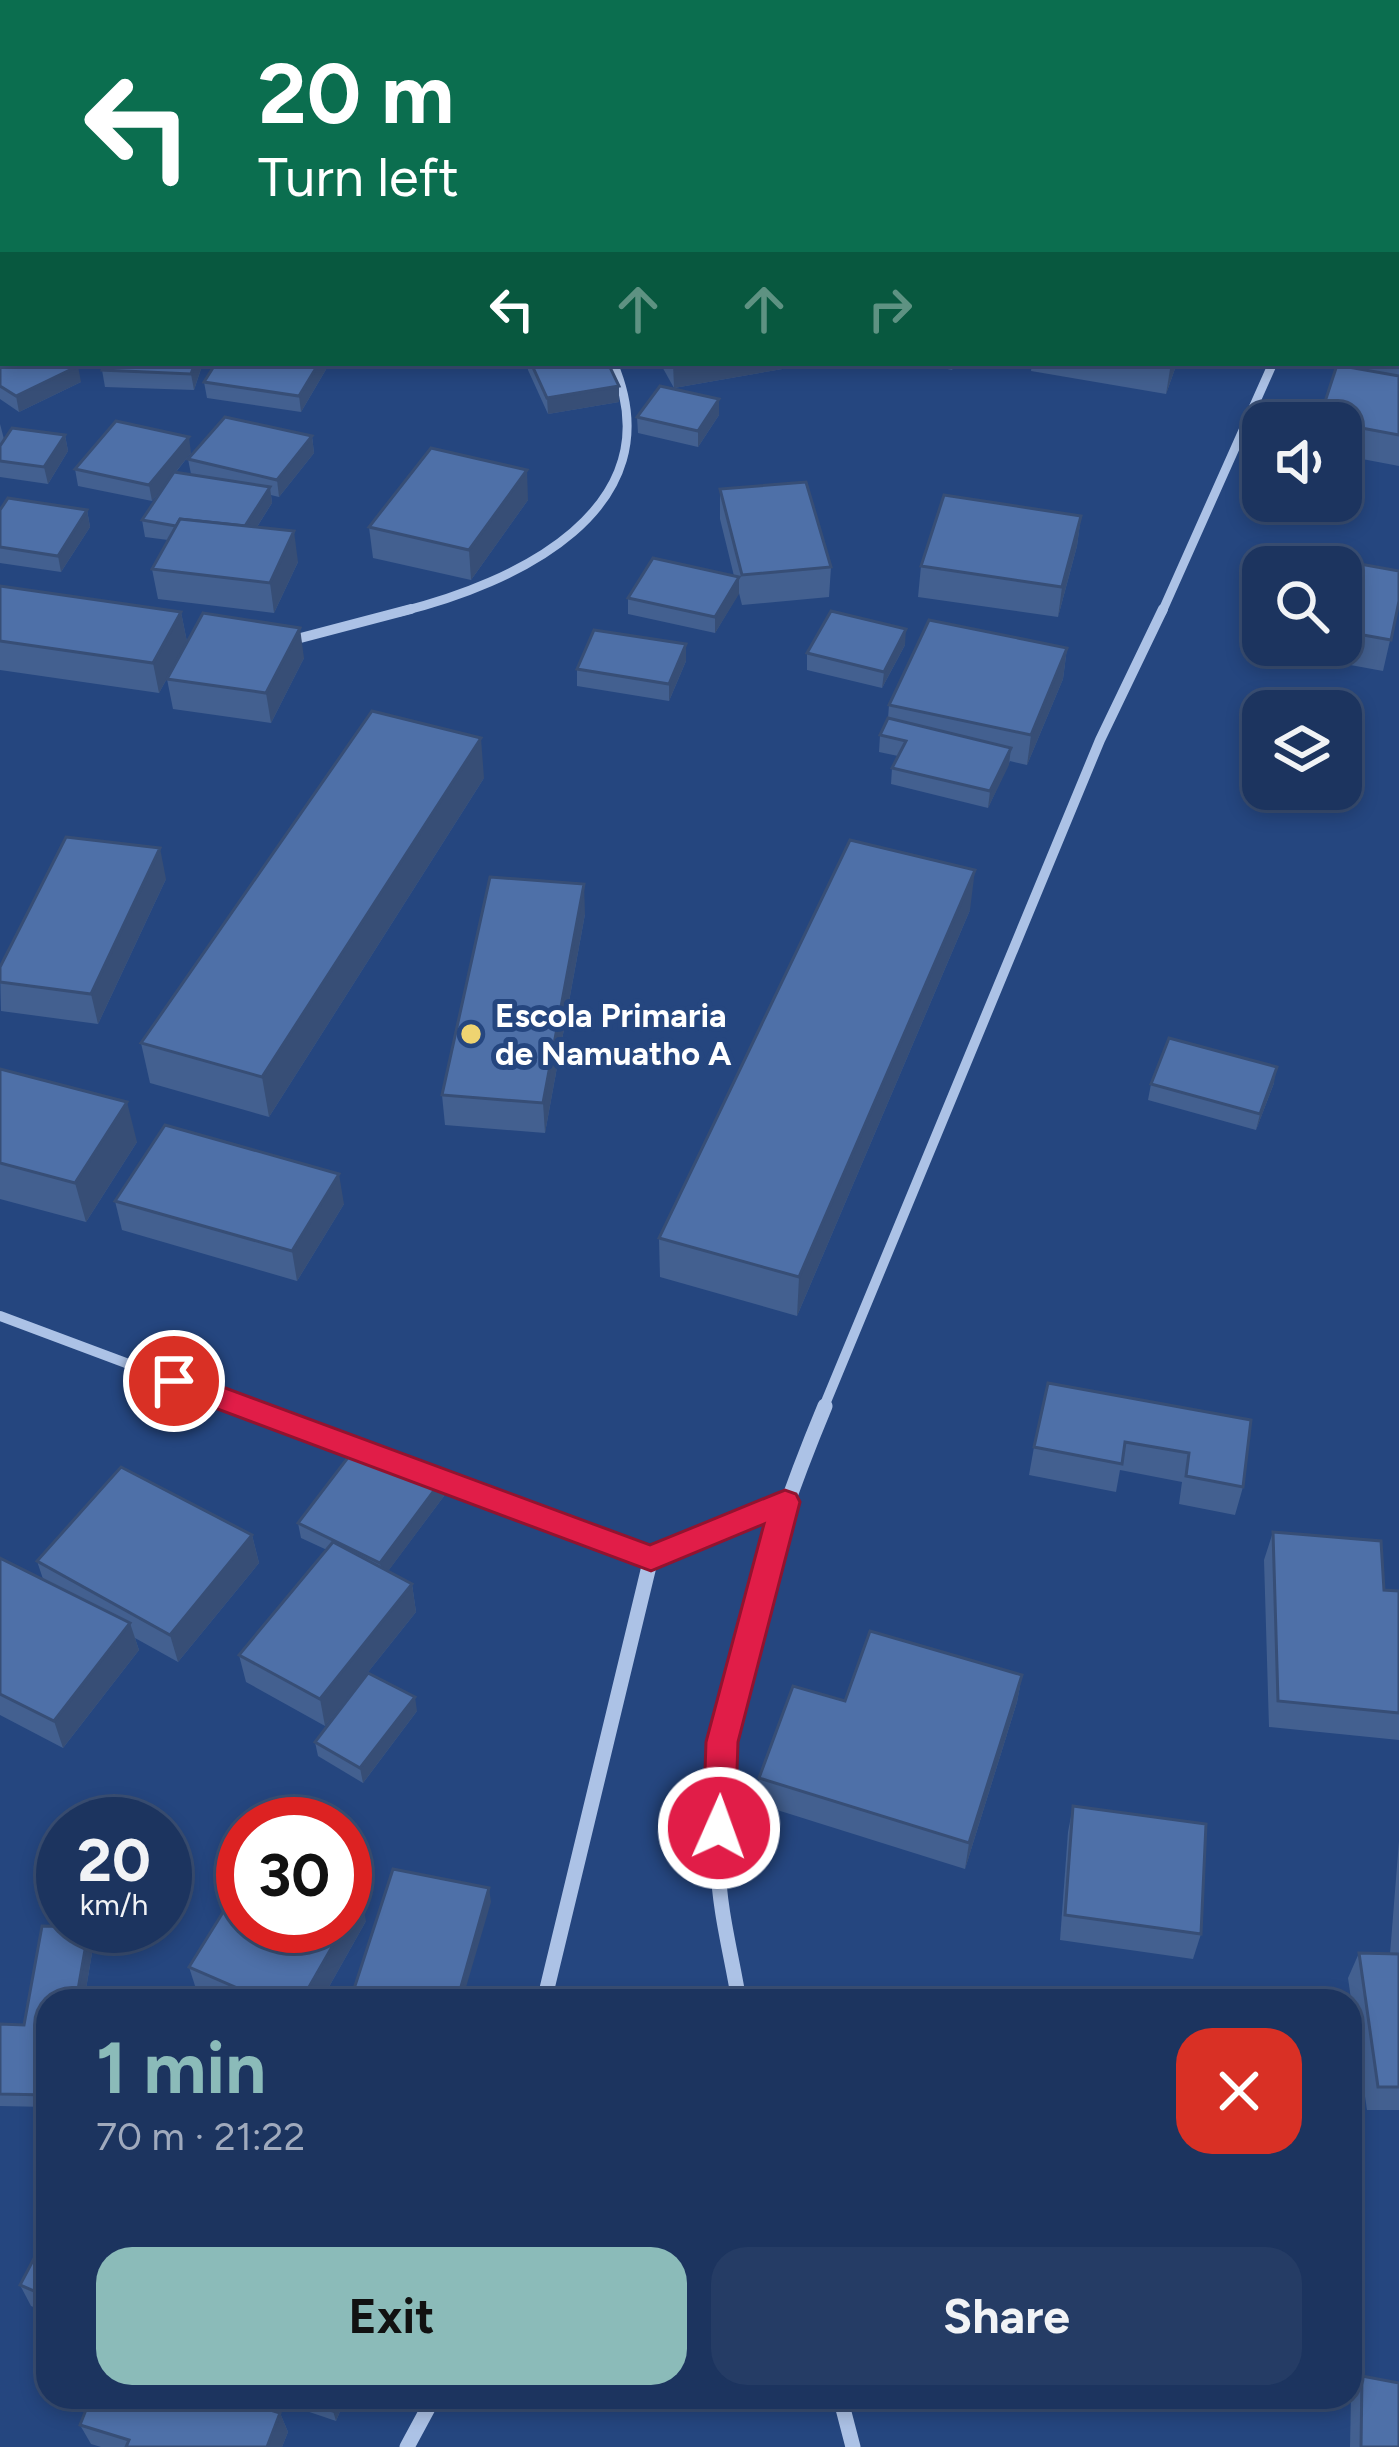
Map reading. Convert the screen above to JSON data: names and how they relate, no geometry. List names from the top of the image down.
{
  "places": ["Escola Primaria de Namuatho A"],
  "page": {
    "turn": ["20 m", "Turn left"],
    "speed": "20 km/h",
    "limit": "30",
    "heading": ["1 min", "70 m · 21:22"],
    "buttons": ["Exit", "Share"]
  }
}
